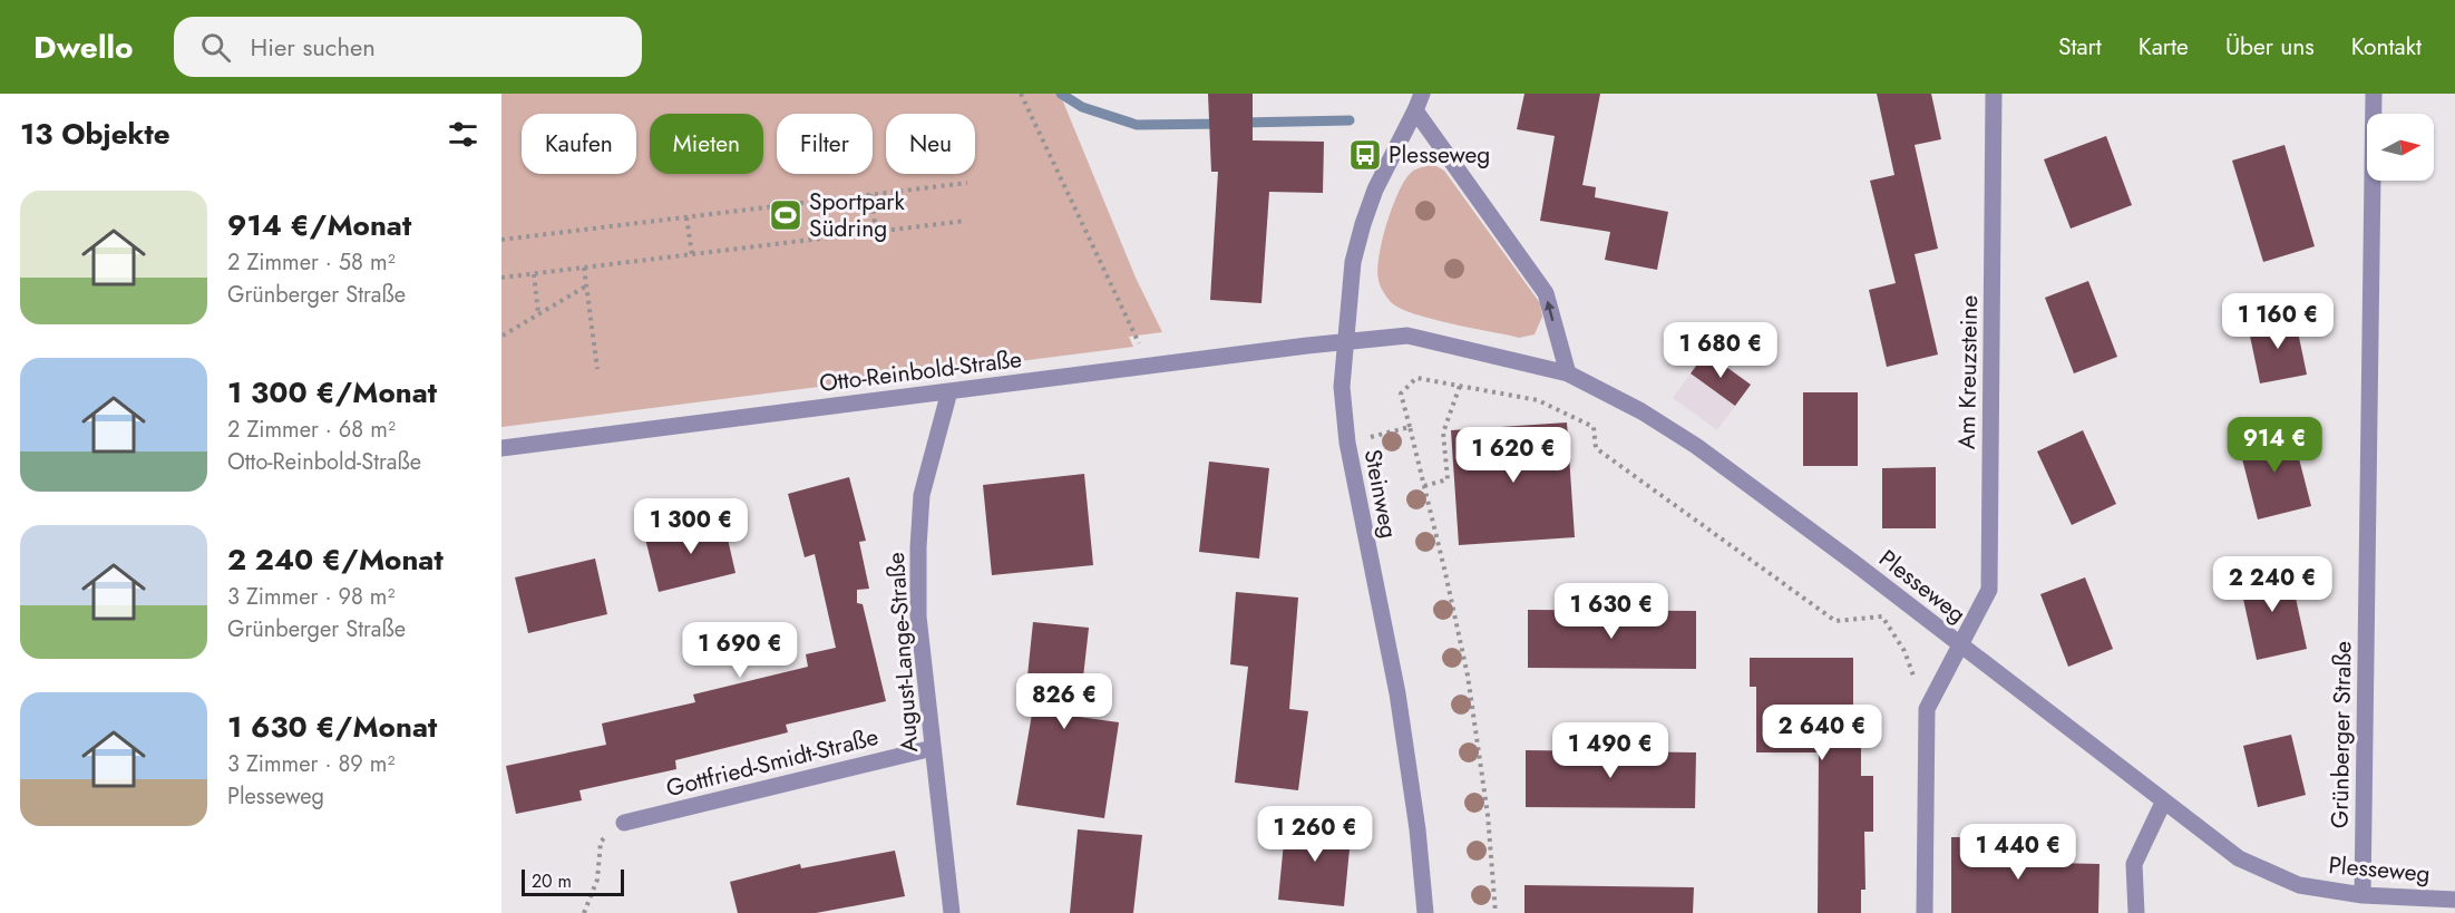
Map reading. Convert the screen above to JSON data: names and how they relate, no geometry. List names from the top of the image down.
{
  "streets": {
    "street": [
      "Otto-Reinbold-Straße",
      "Am Kreuzsteine",
      "Steinweg",
      "Plesseweg",
      "August-Lange-Straße",
      "Grünberger Straße",
      "Gottfried-Smidt-Straße"
    ]
  },
  "crossings": [
    ["Otto-Reinbold-Straße", "Steinweg"],
    ["Otto-Reinbold-Straße", "Plesseweg"],
    ["Otto-Reinbold-Straße", "August-Lange-Straße"],
    ["Am Kreuzsteine", "Plesseweg"],
    ["Steinweg", "Plesseweg"],
    ["Plesseweg", "Grünberger Straße"],
    ["August-Lange-Straße", "Gottfried-Smidt-Straße"]
  ],
  "places": {
    "bus stop": ["Plesseweg"],
    "sports": ["Sportpark Südring"]
  },
  "scale_bar": "20 m",
  "north": "right",
  "page": {
    "header": "Dwello",
    "search": "Hier suchen",
    "nav": [
      "Start",
      "Karte",
      "Über uns",
      "Kontakt"
    ],
    "heading": "13 Objekte",
    "chip": [
      "Kaufen",
      "Mieten",
      "Filter",
      "Neu"
    ],
    "list": [
      {
        "name": "914 €/Monat",
        "note": "2 Zimmer · 58 m² · Grünberger Straße"
      },
      {
        "name": "1 300 €/Monat",
        "note": "2 Zimmer · 68 m² · Otto-Reinbold-Straße"
      },
      {
        "name": "2 240 €/Monat",
        "note": "3 Zimmer · 98 m² · Grünberger Straße"
      },
      {
        "name": "1 630 €/Monat",
        "note": "3 Zimmer · 89 m² · Plesseweg"
      }
    ],
    "price": [
      "1 160 €",
      "1 680 €",
      "914 €",
      "1 620 €",
      "1 300 €",
      "2 240 €",
      "1 630 €",
      "1 690 €",
      "826 €",
      "2 640 €",
      "1 490 €",
      "1 260 €",
      "1 440 €"
    ],
    "scale": "20 m"
  }
}
